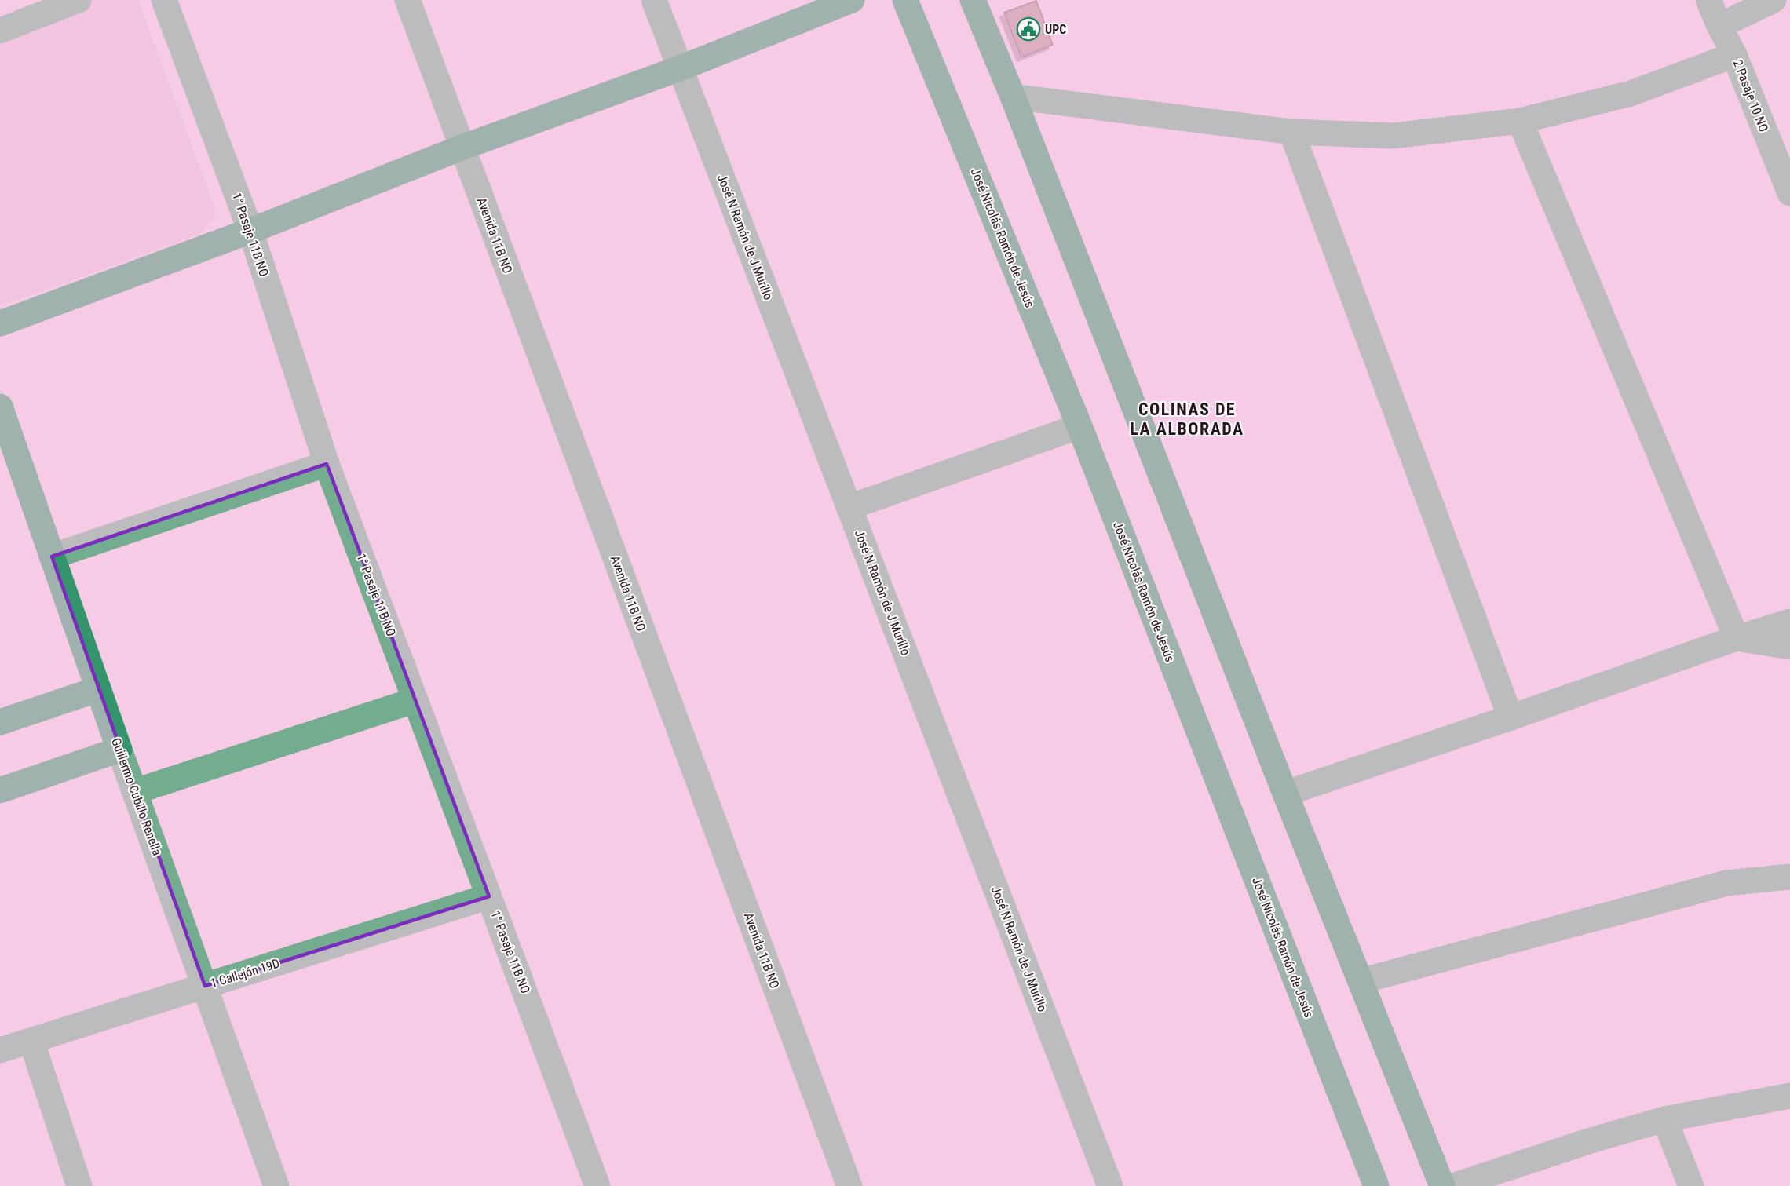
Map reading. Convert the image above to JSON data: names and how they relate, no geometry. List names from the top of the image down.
{
  "streets": {
    "street": [
      "2 Pasaje 10 NO",
      "1° Pasaje 11B NO",
      "Avenida 11B NO",
      "José N Ramón de J Murillo",
      "José Nicolás Ramón de Jesús",
      "Guillermo Cubillo Renella",
      "1 Callejón 19D"
    ]
  },
  "crossings": [
    ["1° Pasaje 11B NO", "1 Callejón 19D"],
    ["Guillermo Cubillo Renella", "1 Callejón 19D"]
  ],
  "districts": ["COLINAS DE LA ALBORADA"],
  "places": {
    "public building": ["UPC"]
  }
}
